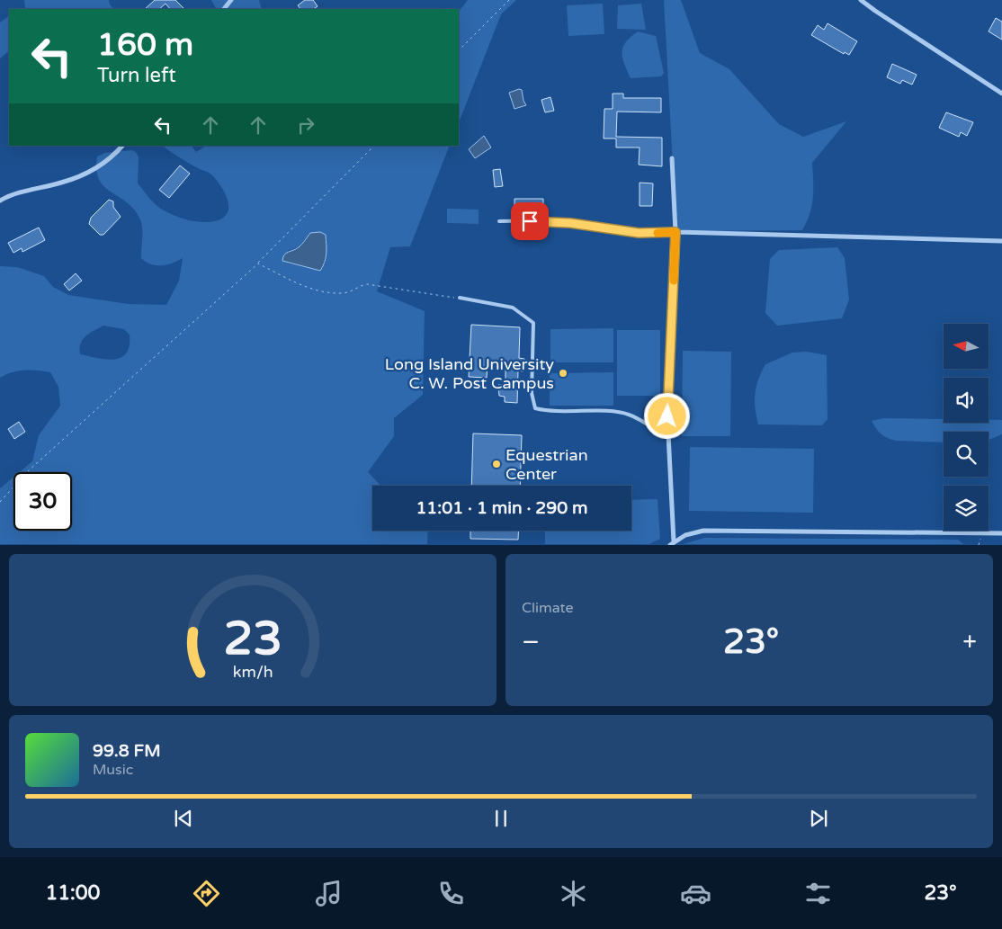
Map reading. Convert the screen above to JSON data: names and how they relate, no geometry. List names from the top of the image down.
{
  "places": ["Long Island University C. W. Post Campus", "Equestrian Center"],
  "north": "left",
  "page": {
    "turn": ["160 m", "Turn left"],
    "limit": "30",
    "trip": "11:01 · 1 min · 290 m",
    "tile": "Climate",
    "heat": ["−", "23°", "+"],
    "song": ["99.8 FM", "Music"],
    "tabs": ["11:00", "23°"],
    "gauge": ["23", "km/h"]
  }
}
